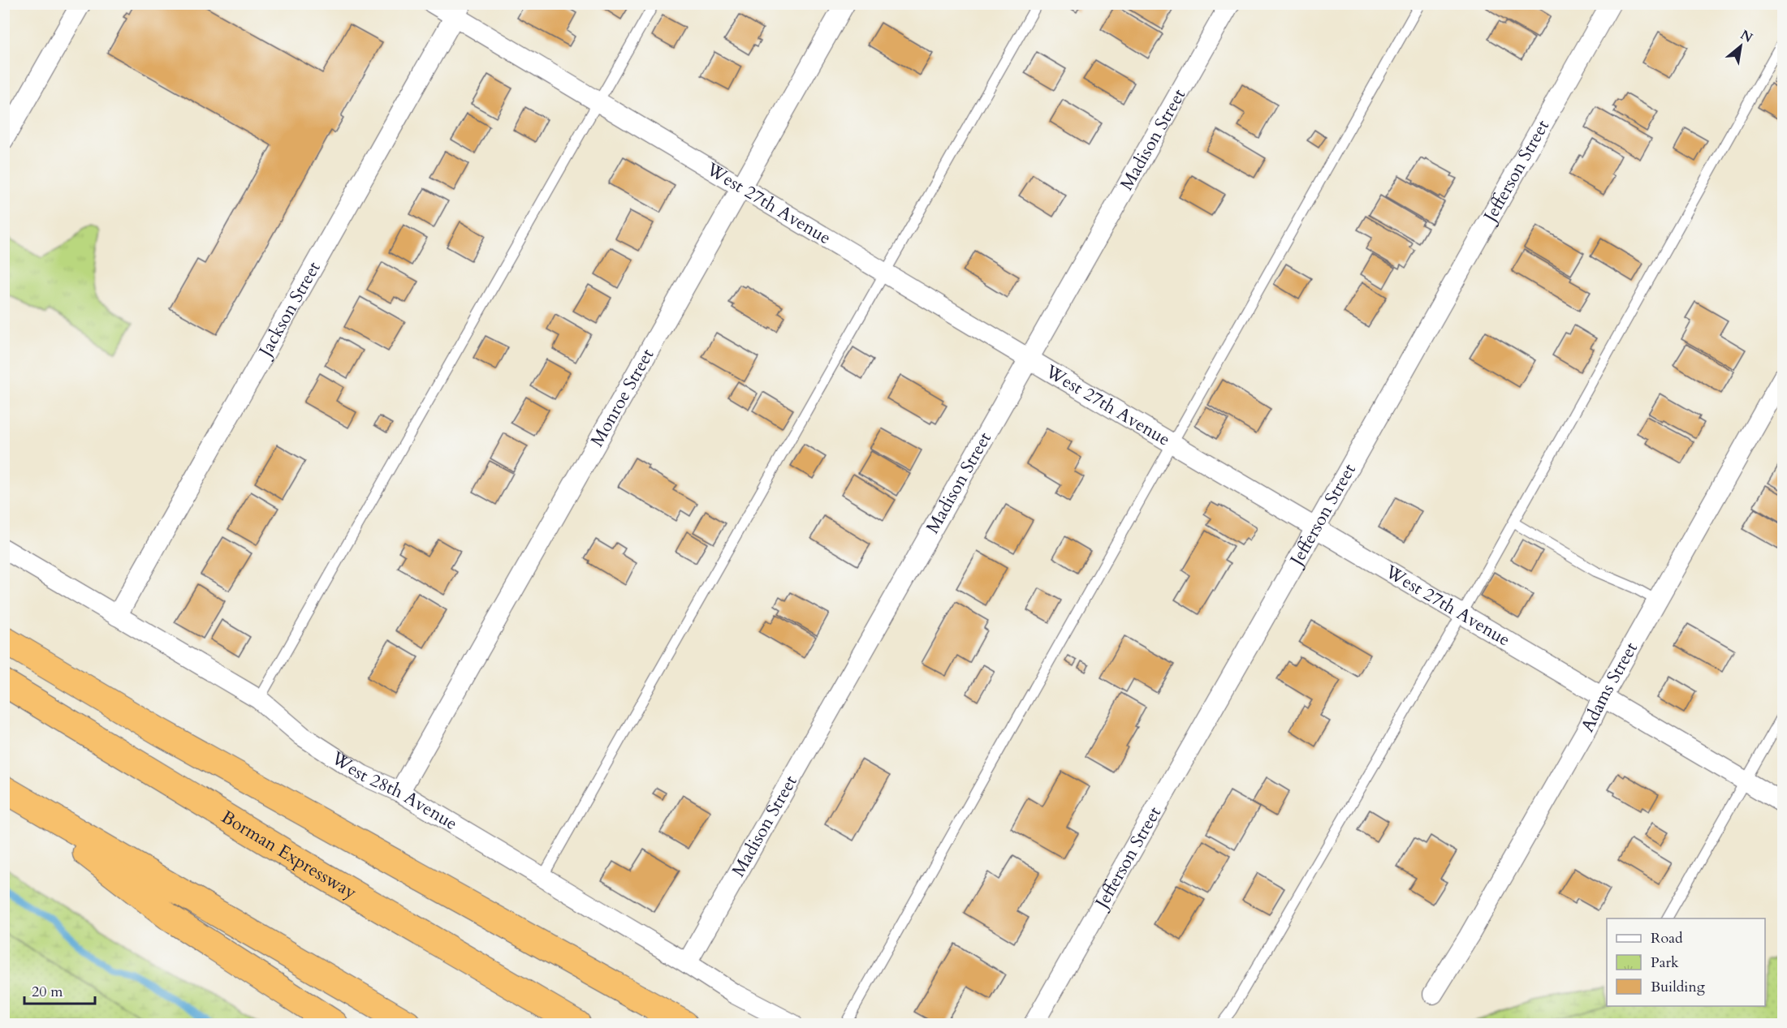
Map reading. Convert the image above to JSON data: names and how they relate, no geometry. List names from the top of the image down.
{
  "streets": {
    "highway": ["Borman Expressway"],
    "street": [
      "Madison Street",
      "Jefferson Street",
      "West 27th Avenue",
      "Jackson Street",
      "Monroe Street",
      "Adams Street",
      "West 28th Avenue"
    ]
  },
  "crossings": [
    ["Madison Street", "West 27th Avenue"],
    ["Madison Street", "West 28th Avenue"],
    ["Jefferson Street", "West 27th Avenue"],
    ["West 27th Avenue", "Jackson Street"],
    ["West 27th Avenue", "Monroe Street"],
    ["West 27th Avenue", "Adams Street"],
    ["Jackson Street", "West 28th Avenue"],
    ["Monroe Street", "West 28th Avenue"]
  ],
  "legend": ["Road", "Park", "Building"],
  "scale_bar": "20 m",
  "north": "top right"
}
